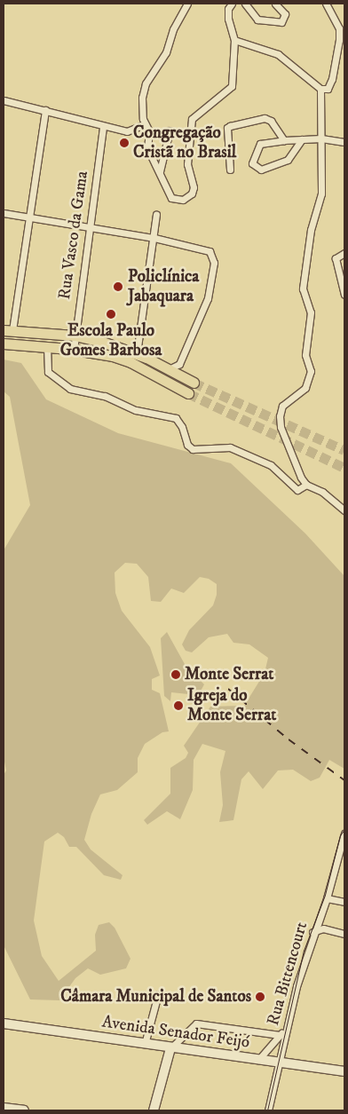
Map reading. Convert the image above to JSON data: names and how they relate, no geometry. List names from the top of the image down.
{
  "streets": {
    "main road": ["Avenida Senador Feijó"],
    "street": ["Rua Vasco da Gama", "Rua Bittencourt"]
  },
  "crossings": [
    ["Rua Bittencourt", "Avenida Senador Feijó"]
  ],
  "places": [
    "Congregação Cristã no Brasil",
    "Policlínica Jabaquara",
    "Escola Paulo Gomes Barbosa",
    "Monte Serrat",
    "Igreja do Monte Serrat",
    "Câmara Municipal de Santos"
  ]
}
